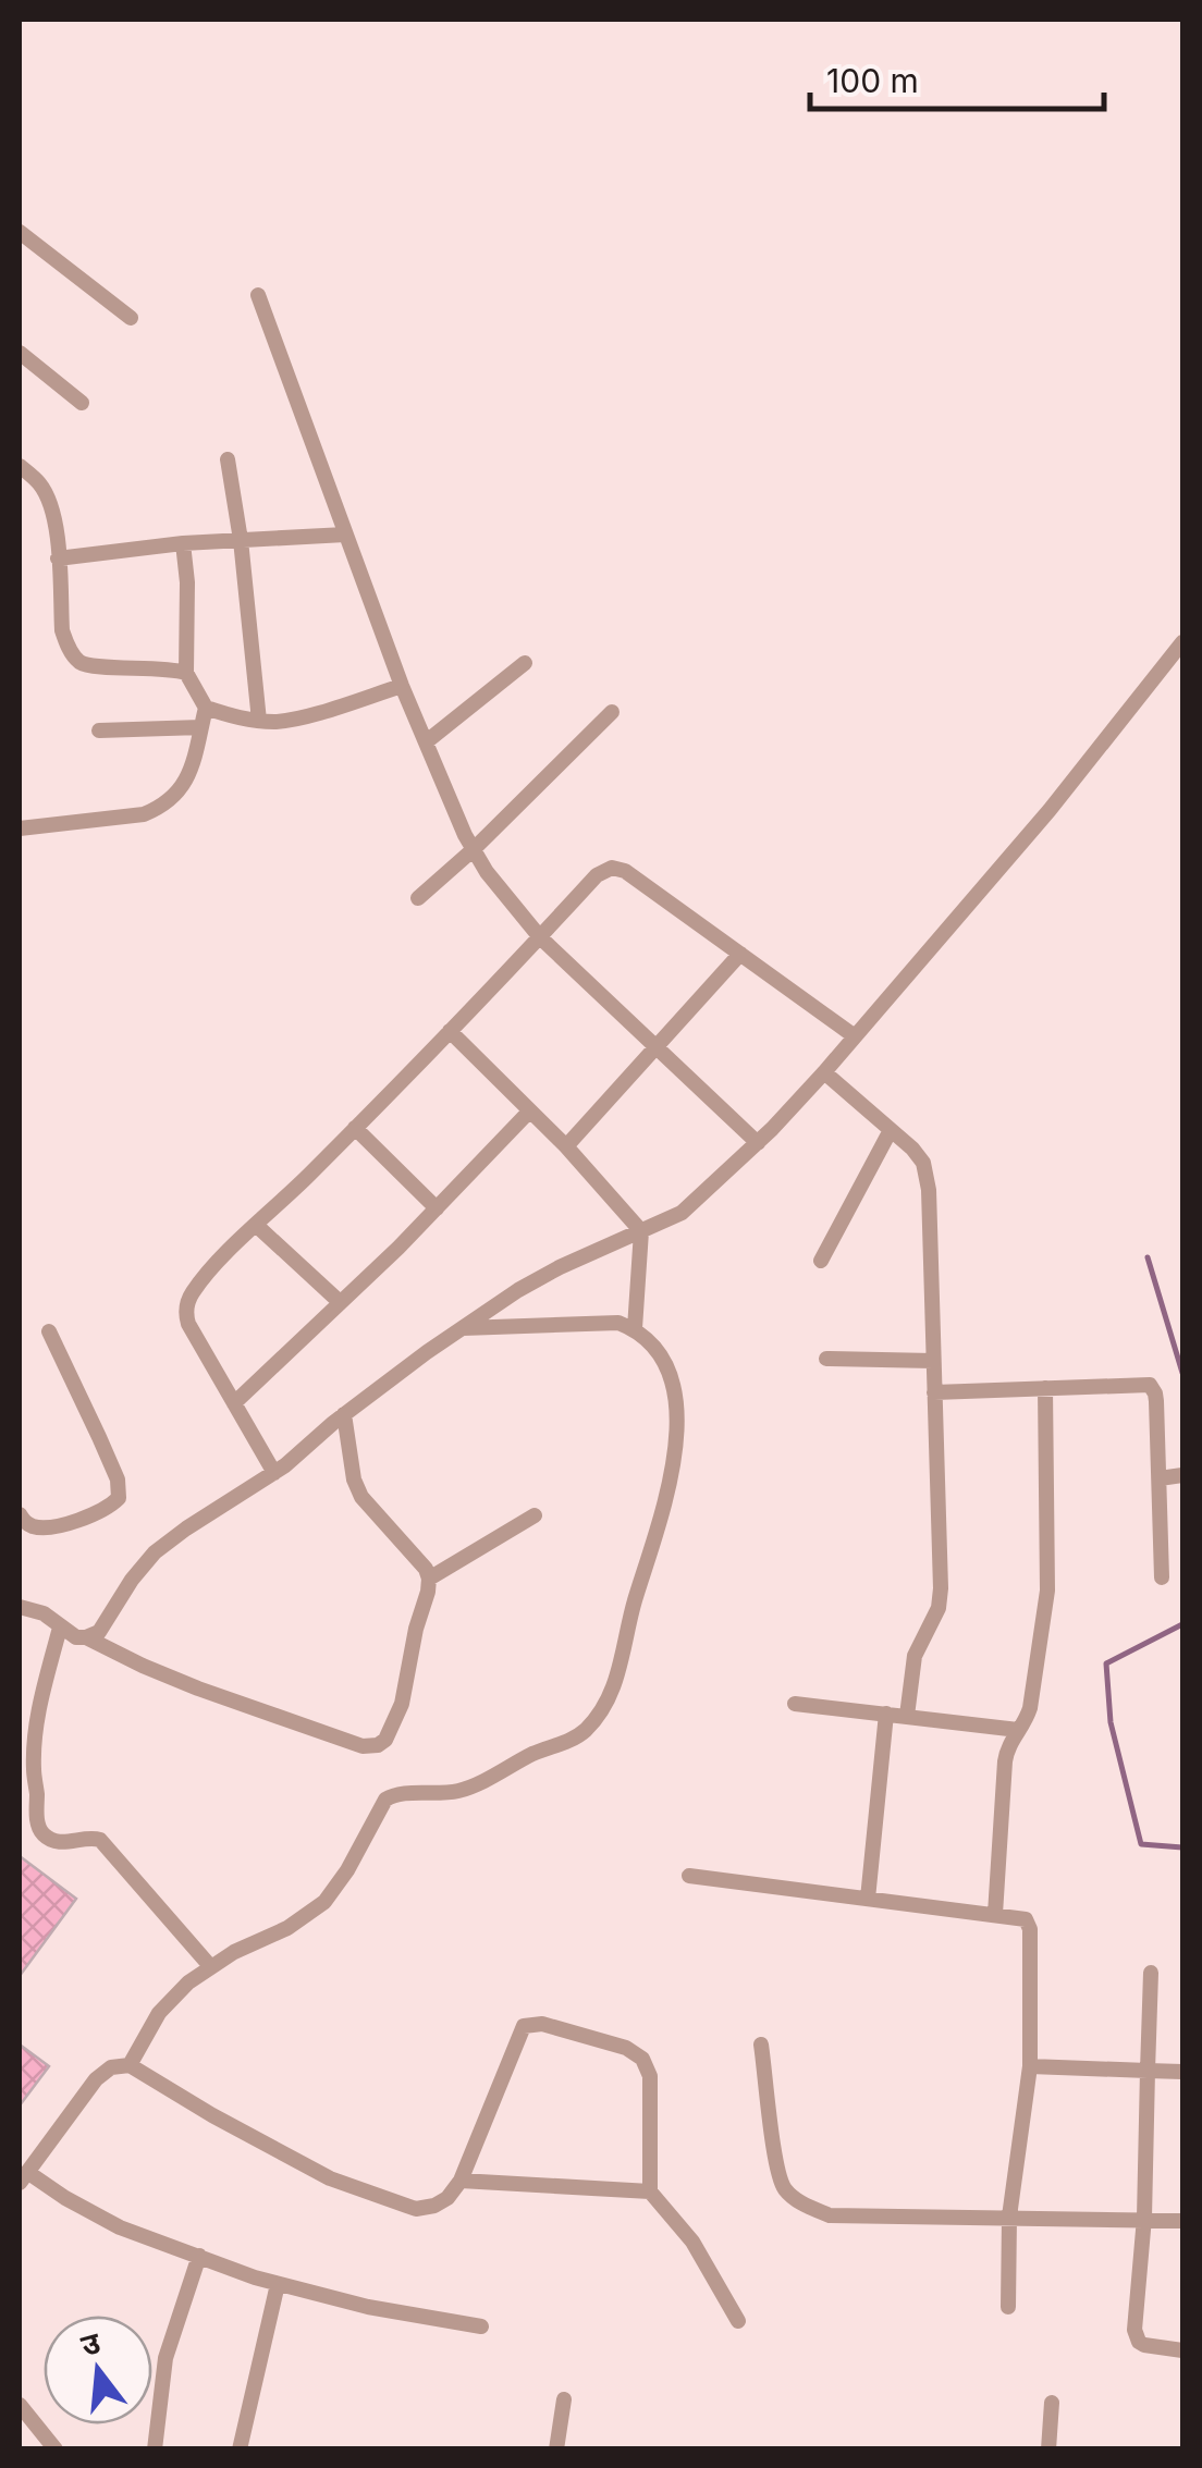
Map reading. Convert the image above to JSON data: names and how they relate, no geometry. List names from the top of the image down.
{
  "scale_bar": "100 m",
  "north": "top"
}
